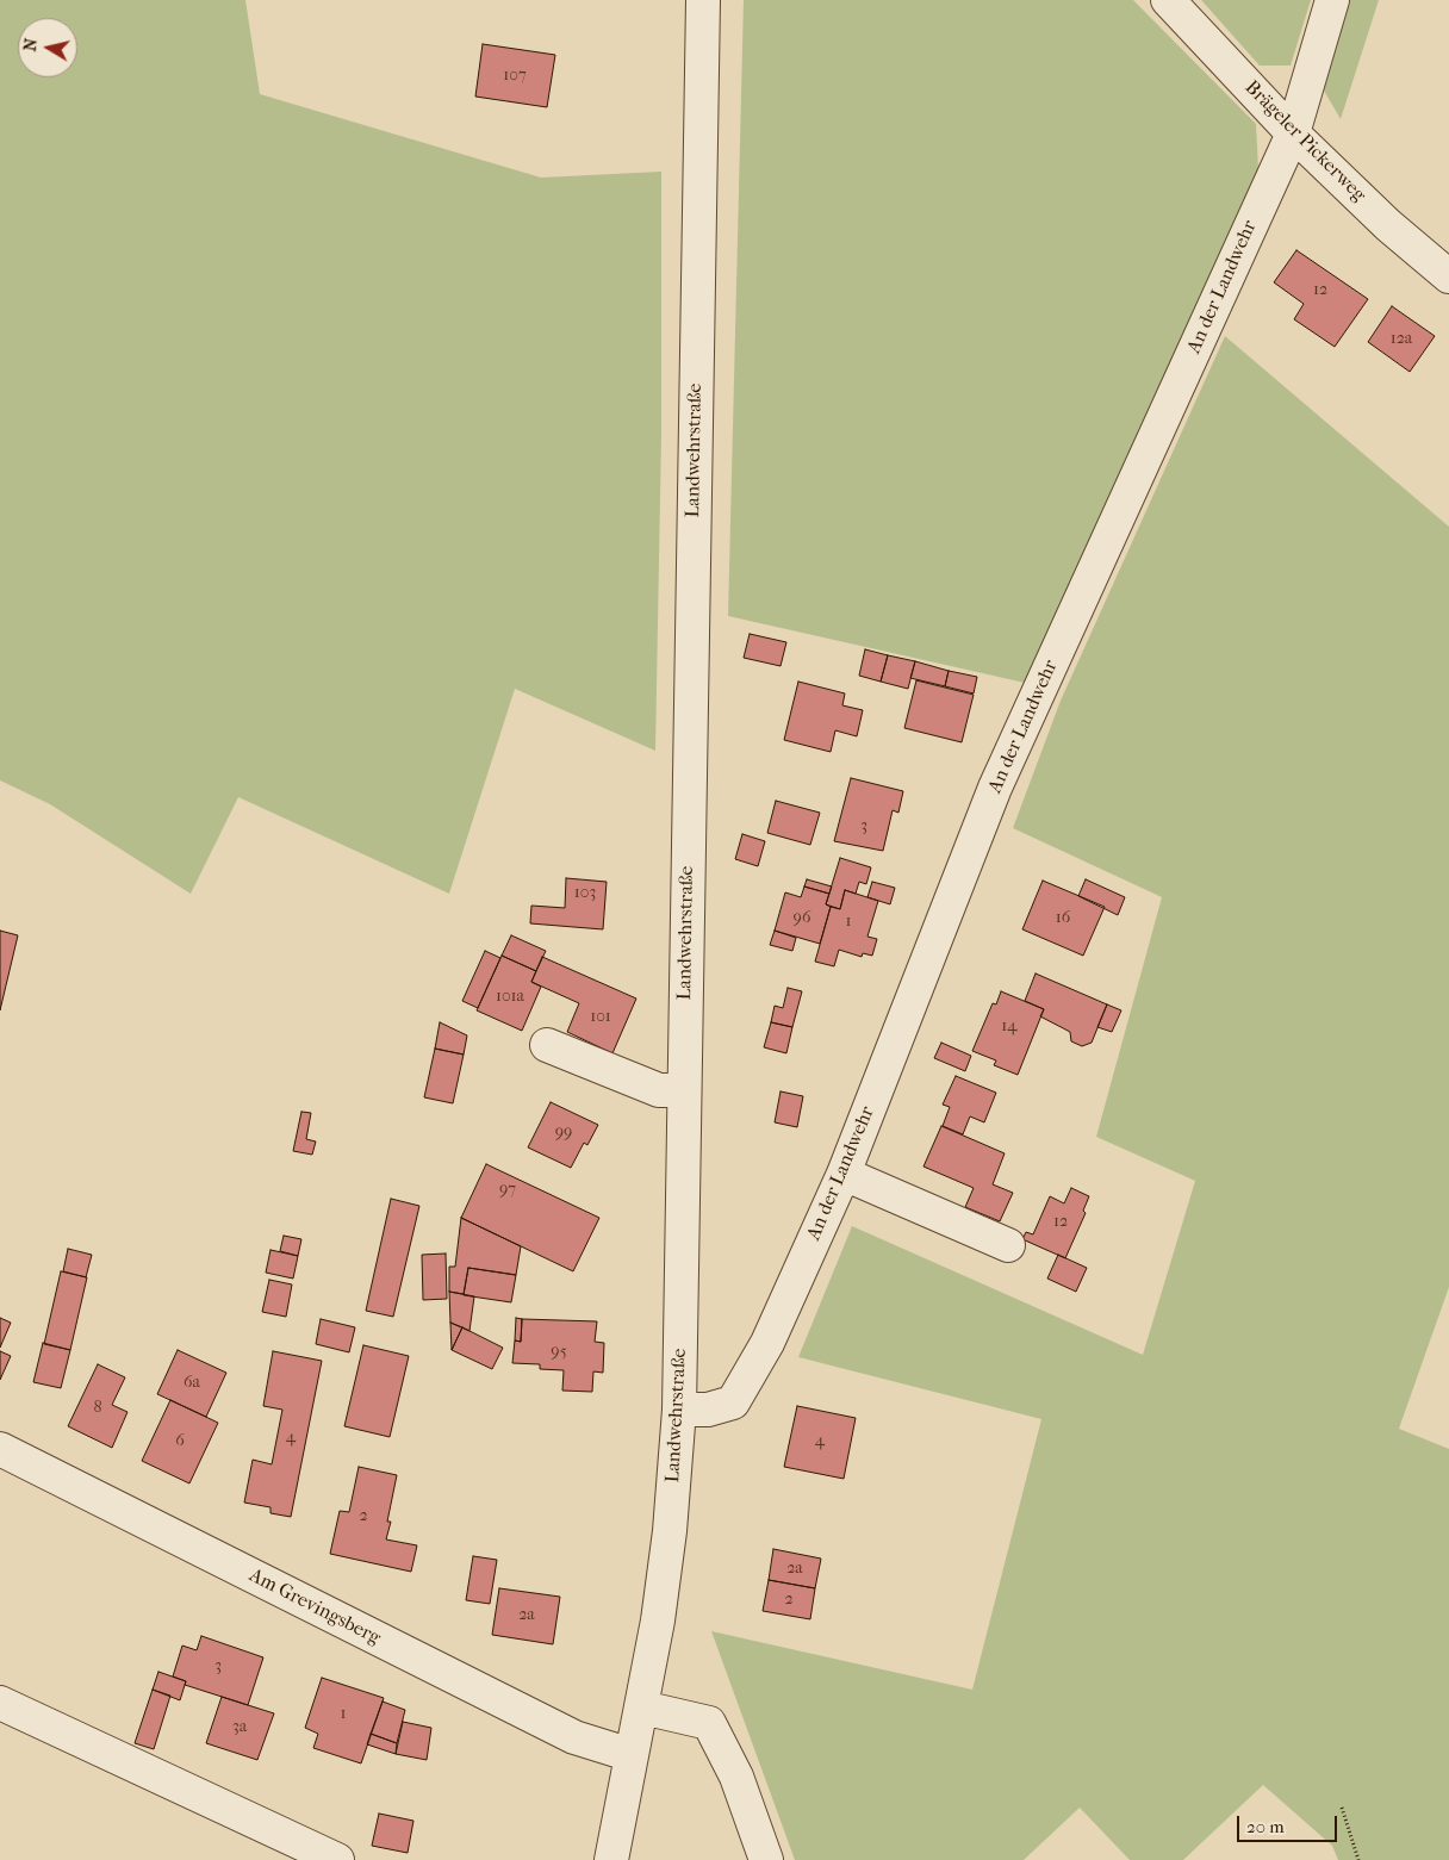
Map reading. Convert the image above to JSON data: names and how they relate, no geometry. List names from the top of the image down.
{
  "streets": {
    "street": [
      "Brägeler Pickerweg",
      "An der Landwehr",
      "Landwehrstraße",
      "Am Grevingsberg"
    ]
  },
  "crossings": [
    ["Brägeler Pickerweg", "An der Landwehr"],
    ["An der Landwehr", "Landwehrstraße"],
    ["Landwehrstraße", "Am Grevingsberg"]
  ],
  "house_numbers": [
    "107",
    "12",
    "12a",
    "3",
    "103",
    "96",
    "16",
    "1",
    "101a",
    "101",
    "14",
    "99",
    "97",
    "12",
    "95",
    "6a",
    "8",
    "4",
    "6",
    "4",
    "2",
    "2a",
    "2",
    "2a",
    "3",
    "1",
    "3a"
  ],
  "scale_bar": "20 m",
  "north": "left"
}
